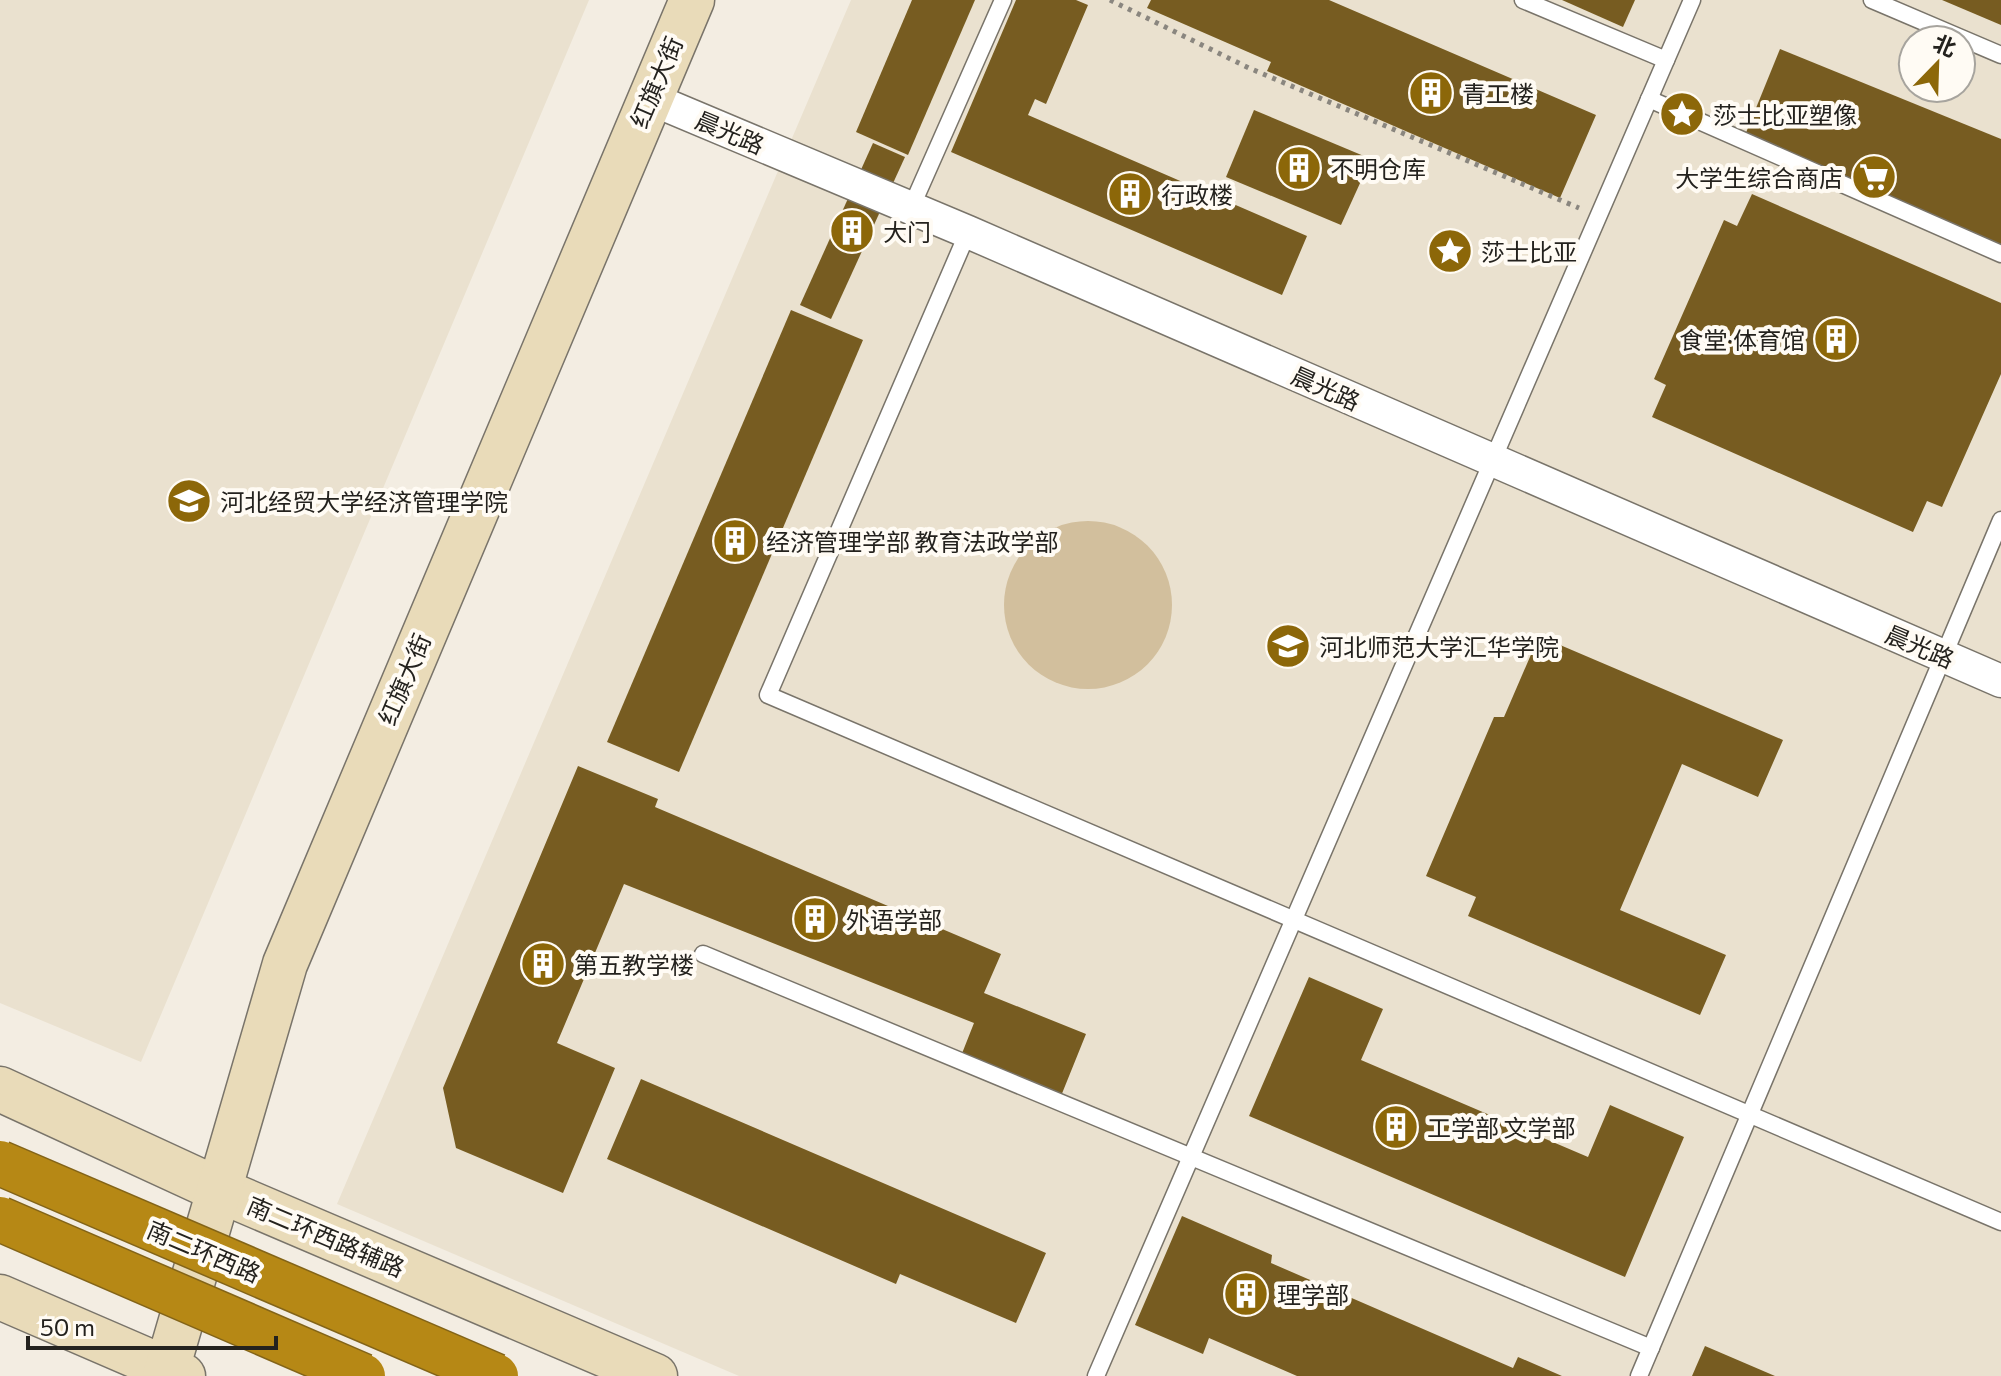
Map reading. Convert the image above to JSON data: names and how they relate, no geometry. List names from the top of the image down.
{
  "streets": {
    "highway": ["南二环西路"],
    "main road": ["红旗大街", "南二环西路辅路"],
    "street": ["晨光路"]
  },
  "crossings": [
    ["红旗大街", "晨光路"],
    ["红旗大街", "南二环西路辅路"]
  ],
  "places": {
    "building": [
      "青工楼",
      "不明仓库",
      "行政楼",
      "大门",
      "食堂·体育馆",
      "经济管理学部 教育法政学部",
      "外语学部",
      "第五教学楼",
      "工学部 文学部",
      "理学部"
    ],
    "place": ["莎士比亚塑像", "莎士比亚"],
    "supermarket": ["大学生综合商店"],
    "school or university": ["河北经贸大学经济管理学院", "河北师范大学汇华学院"]
  },
  "scale_bar": "50 m",
  "north": "top right"
}
